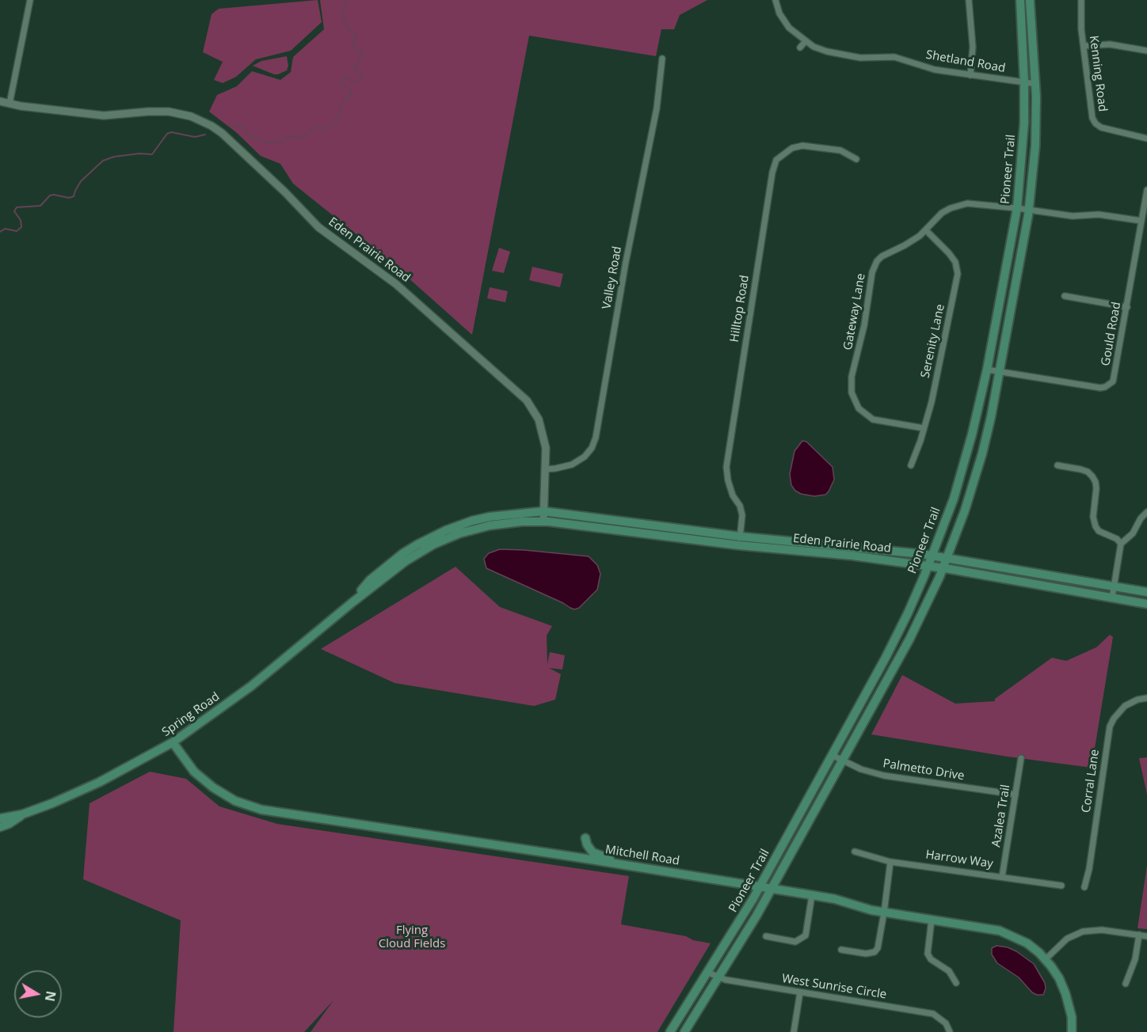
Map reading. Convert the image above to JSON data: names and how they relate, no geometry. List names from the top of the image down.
{
  "streets": {
    "main road": [
      "Pioneer Trail",
      "Eden Prairie Road",
      "Spring Road",
      "Mitchell Road"
    ],
    "street": [
      "Shetland Road",
      "Kenning Road",
      "Valley Road",
      "Hilltop Road",
      "Gateway Lane",
      "Gould Road",
      "Serenity Lane",
      "Palmetto Drive",
      "Corral Lane",
      "Azalea Trail",
      "Harrow Way",
      "West Sunrise Circle"
    ]
  },
  "crossings": [
    ["Shetland Road", "Pioneer Trail"],
    ["Pioneer Trail", "Eden Prairie Road"],
    ["Pioneer Trail", "Gateway Lane"],
    ["Pioneer Trail", "Palmetto Drive"],
    ["Pioneer Trail", "Mitchell Road"],
    ["Pioneer Trail", "West Sunrise Circle"],
    ["Eden Prairie Road", "Valley Road"],
    ["Eden Prairie Road", "Hilltop Road"],
    ["Eden Prairie Road", "Spring Road"],
    ["Gateway Lane", "Gould Road"],
    ["Gateway Lane", "Serenity Lane"],
    ["Spring Road", "Mitchell Road"],
    ["Palmetto Drive", "Azalea Trail"],
    ["Azalea Trail", "Harrow Way"]
  ],
  "parks": ["Flying Cloud Fields"],
  "north": "right"
}
